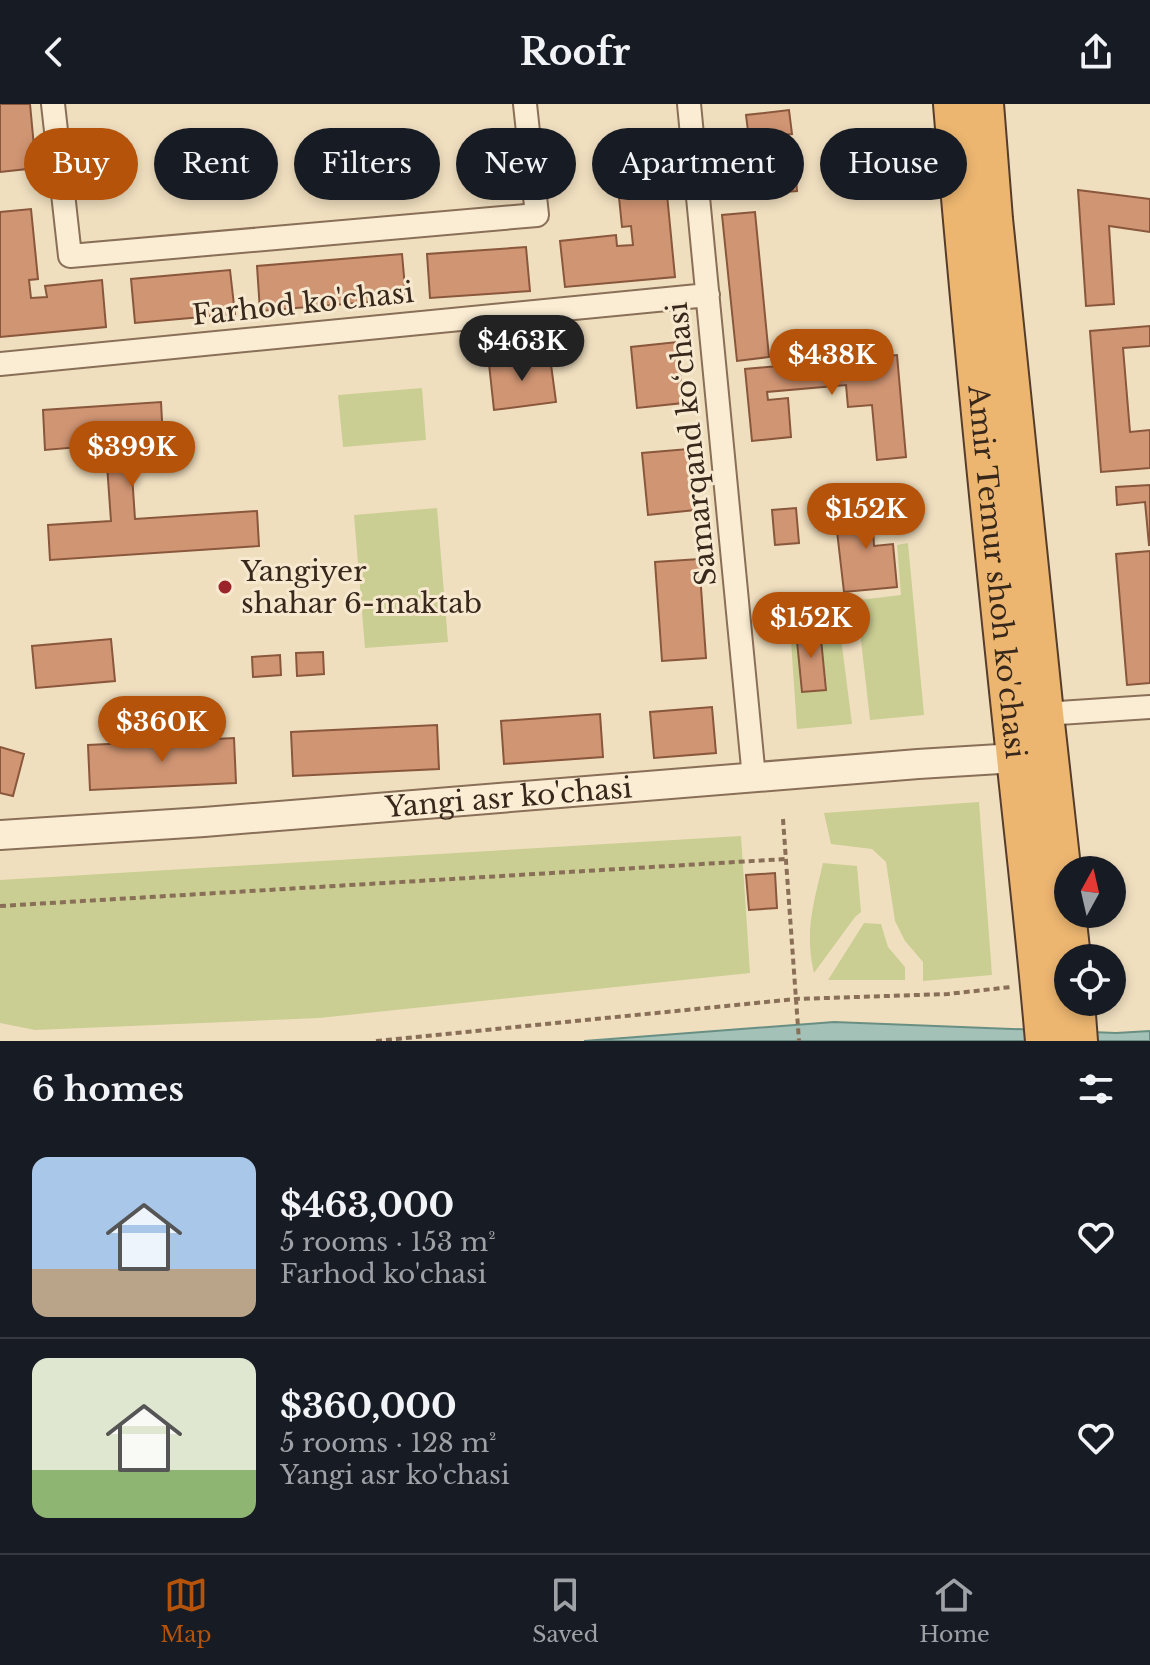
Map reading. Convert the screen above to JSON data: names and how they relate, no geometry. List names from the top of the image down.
{
  "streets": {
    "highway": ["Amir Temur shoh ko'chasi"],
    "street": ["Farhod ko'chasi", "Samarqand ko‘chasi", "Yangi asr ko'chasi"]
  },
  "crossings": [
    ["Farhod ko'chasi", "Samarqand ko‘chasi"],
    ["Samarqand ko‘chasi", "Yangi asr ko'chasi"],
    ["Amir Temur shoh ko'chasi", "Yangi asr ko'chasi"]
  ],
  "places": ["Yangiyer shahar 6-maktab"],
  "north": "top",
  "page": {
    "header": "Roofr",
    "chip": [
      "Buy",
      "Rent",
      "Filters",
      "New",
      "Apartment",
      "House"
    ],
    "price": [
      "$463K",
      "$438K",
      "$399K",
      "$152K",
      "$152K",
      "$360K"
    ],
    "heading": "6 homes",
    "list": [
      {
        "name": "$463,000",
        "note": "5 rooms · 153 m² · Farhod ko'chasi"
      },
      {
        "name": "$360,000",
        "note": "5 rooms · 128 m² · Yangi asr ko'chasi"
      }
    ],
    "tabs": ["Map", "Saved", "Home"]
  }
}
